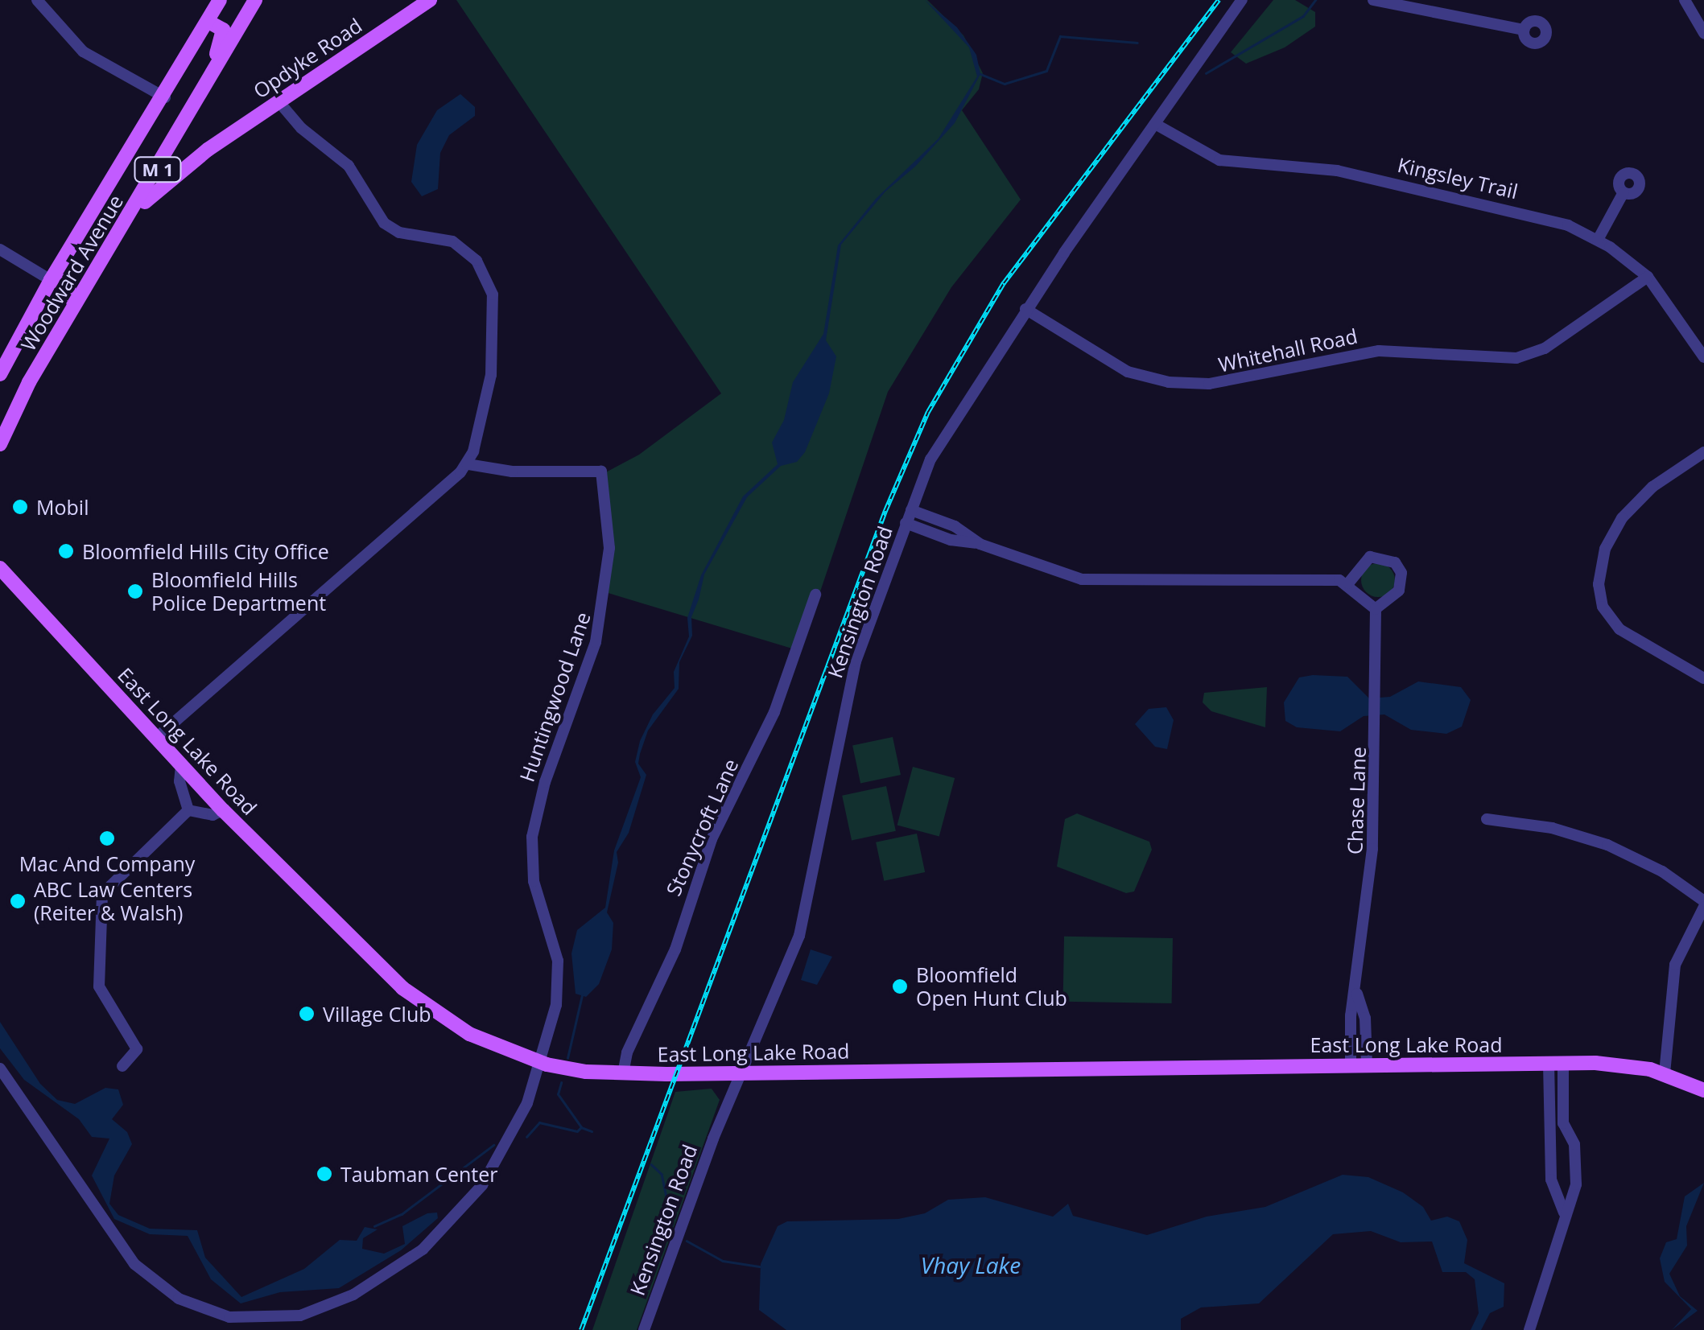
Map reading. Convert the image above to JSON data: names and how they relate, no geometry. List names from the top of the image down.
{
  "streets": {
    "main road": [
      "Opdyke Road",
      "M 1",
      "Woodward Avenue",
      "East Long Lake Road"
    ],
    "street": [
      "Kingsley Trail",
      "Whitehall Road",
      "Kensington Road",
      "Huntingwood Lane",
      "Chase Lane",
      "Stonycroft Lane"
    ]
  },
  "crossings": [
    ["Opdyke Road", "Woodward Avenue"],
    ["Kingsley Trail", "Whitehall Road"],
    ["Kingsley Trail", "Kensington Road"],
    ["Whitehall Road", "Kensington Road"],
    ["Kensington Road", "East Long Lake Road"],
    ["Huntingwood Lane", "East Long Lake Road"],
    ["East Long Lake Road", "Chase Lane"],
    ["East Long Lake Road", "Stonycroft Lane"]
  ],
  "water": ["Vhay Lake"],
  "places": [
    "Mobil",
    "Bloomfield Hills City Office",
    "Bloomfield Hills Police Department",
    "Mac And Company",
    "ABC Law Centers (Reiter & Walsh)",
    "Bloomfield Open Hunt Club",
    "Village Club",
    "Taubman Center"
  ]
}
